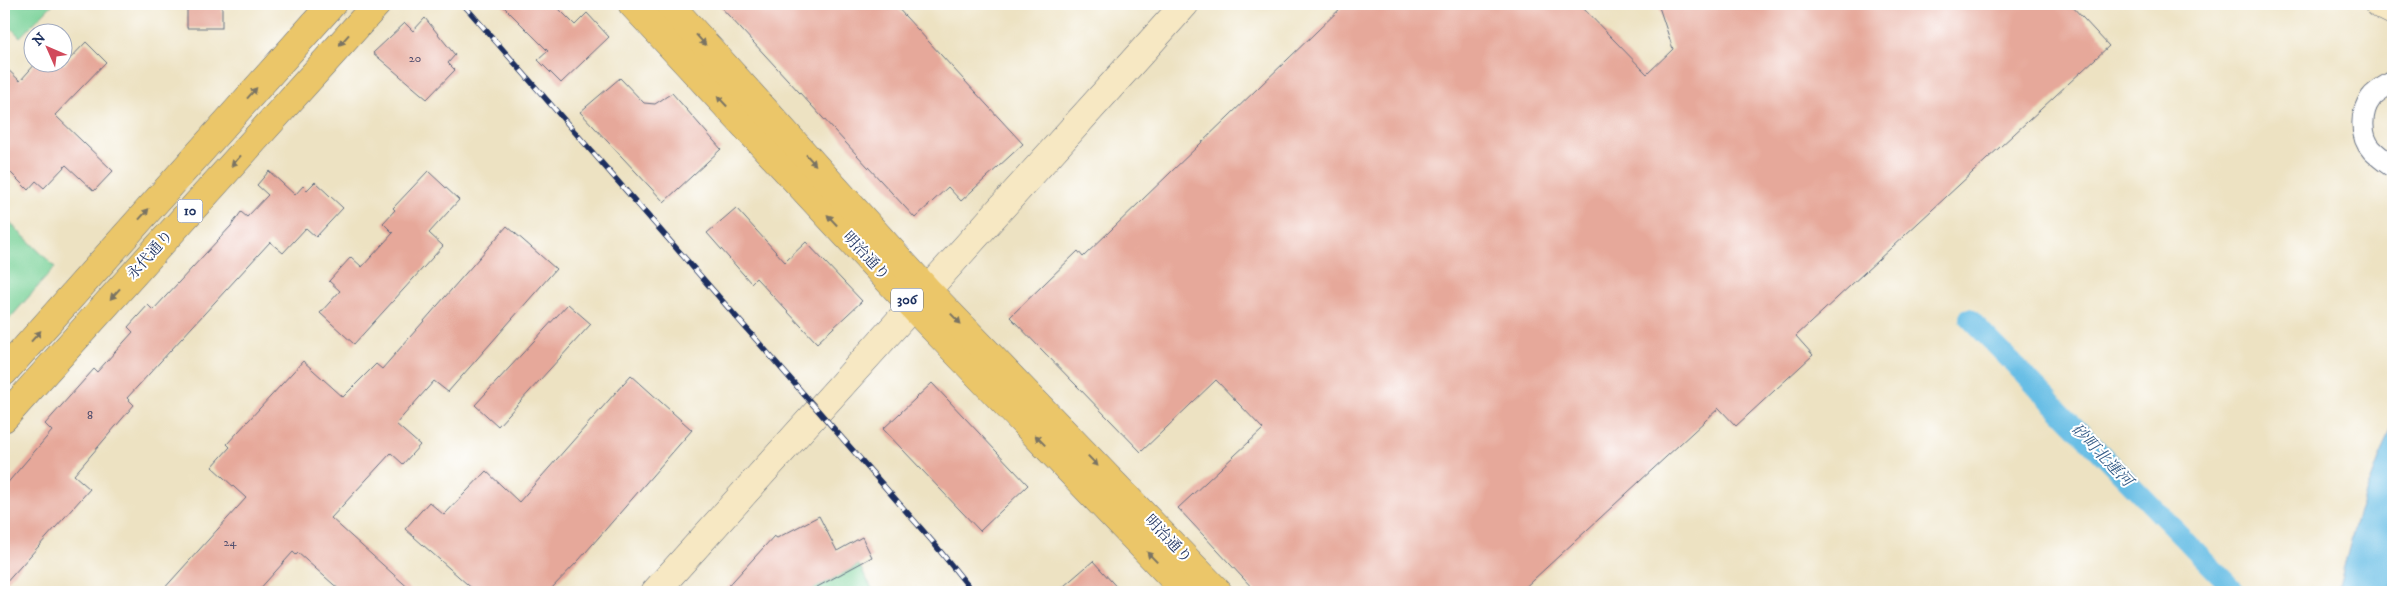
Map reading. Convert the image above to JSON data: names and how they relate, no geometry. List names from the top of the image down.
{
  "streets": {
    "main road": [
      "10",
      "永代通り",
      "明治通り",
      "306"
    ]
  },
  "water": ["砂町北運河"],
  "house_numbers": ["20", "8", "24"],
  "north": "top left"
}
